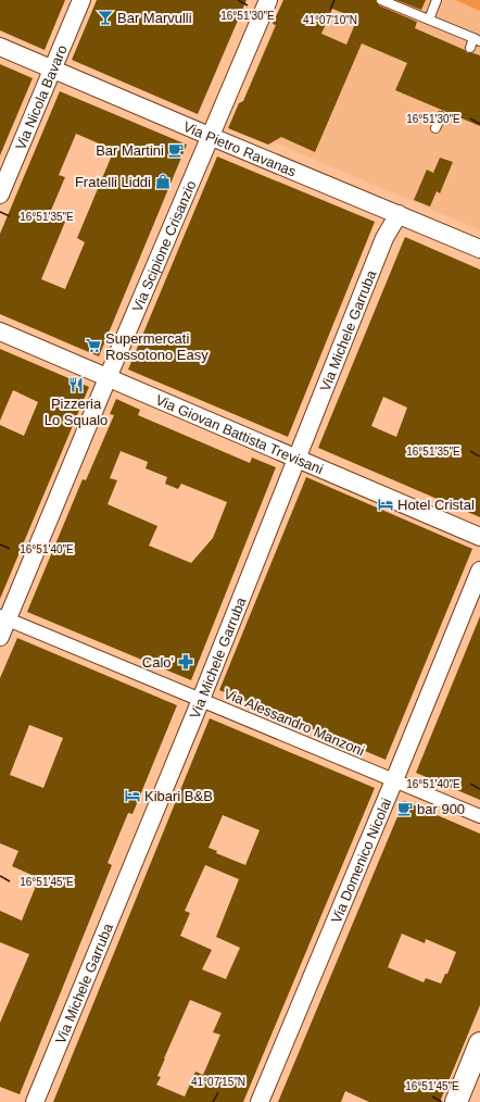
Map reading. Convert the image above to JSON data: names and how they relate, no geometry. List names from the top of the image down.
{
  "streets": {
    "street": [
      "Via Nicola Bavaro",
      "Via Pietro Ravanas",
      "Via Scipione Crisanzio",
      "Via Michele Garruba",
      "Via Giovan Battista Trevisani",
      "Via Alessandro Manzoni",
      "Via Domenico Nicolai"
    ]
  },
  "crossings": [
    ["Via Nicola Bavaro", "Via Pietro Ravanas"],
    ["Via Pietro Ravanas", "Via Scipione Crisanzio"],
    ["Via Pietro Ravanas", "Via Michele Garruba"],
    ["Via Scipione Crisanzio", "Via Giovan Battista Trevisani"],
    ["Via Scipione Crisanzio", "Via Alessandro Manzoni"],
    ["Via Michele Garruba", "Via Giovan Battista Trevisani"],
    ["Via Michele Garruba", "Via Alessandro Manzoni"],
    ["Via Alessandro Manzoni", "Via Domenico Nicolai"]
  ],
  "places": {
    "bar": ["Bar Marvulli"],
    "cafe": ["Bar Martini", "bar 900"],
    "shop": ["Fratelli Liddi"],
    "supermarket": ["Supermercati Rossotono Easy"],
    "restaurant": ["Pizzeria Lo Squalo"],
    "hotel": ["Hotel Cristal", "Kibari B&B"],
    "pharmacy": ["Calo'"]
  },
  "coordinates": [
    "16°51'30\"E",
    "41°07'10\"N",
    "16°51'35\"E",
    "16°51'40\"E",
    "16°51'45\"E",
    "41°07'15\"N"
  ]
}
